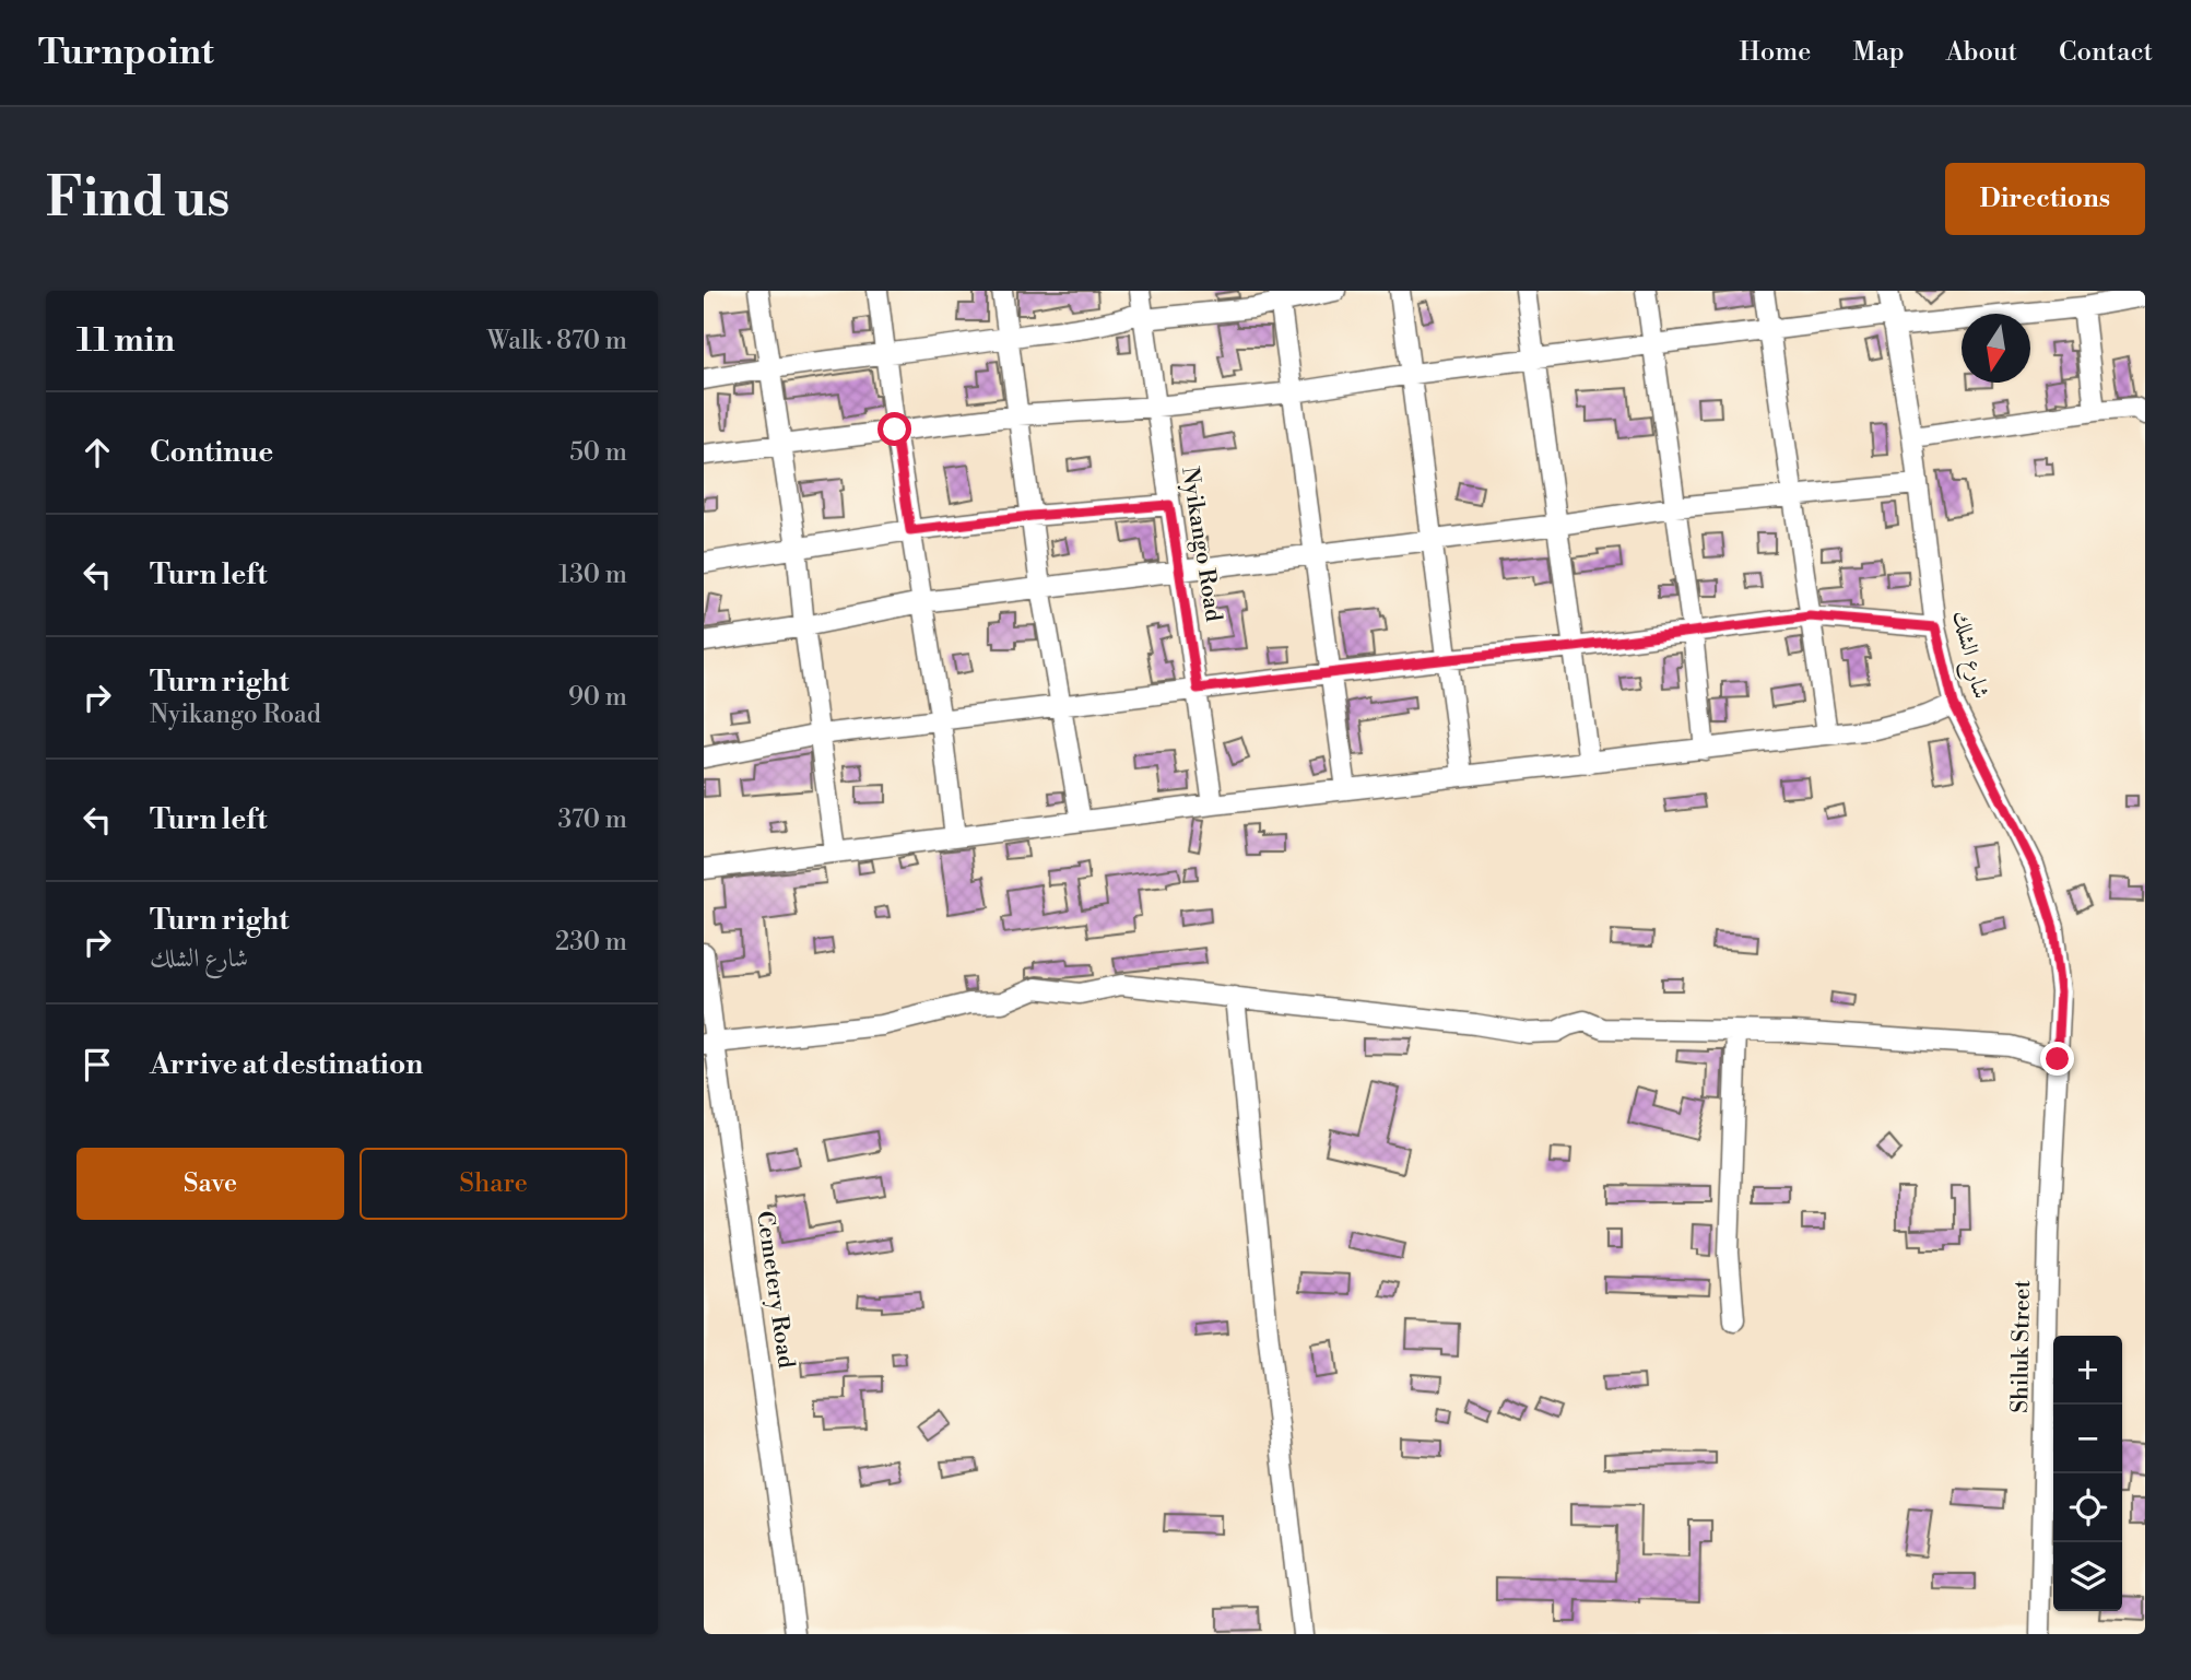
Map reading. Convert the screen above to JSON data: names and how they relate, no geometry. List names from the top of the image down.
{
  "streets": {
    "street": [
      "Nyikango Road",
      "شارع الشلك",
      "Cemetery Road",
      "Shiluk Street"
    ]
  },
  "crossings": [
    ["شارع الشلك", "Shiluk Street"]
  ],
  "north": "bottom",
  "page": {
    "header": "Turnpoint",
    "nav": [
      "Home",
      "Map",
      "About",
      "Contact"
    ],
    "buttons": [
      "Directions",
      ["Save", "Share"]
    ],
    "title": "Find us",
    "heading": ["11 min", "Walk · 870 m"],
    "list": [
      ["Continue", "50 m"],
      ["Turn left", "130 m"],
      ["Turn right", "Nyikango Road", "90 m"],
      ["Turn left", "370 m"],
      ["Turn right", "شارع الشلك", "230 m"],
      "Arrive at destination"
    ],
    "map_buttons": ["+", "−"]
  }
}
